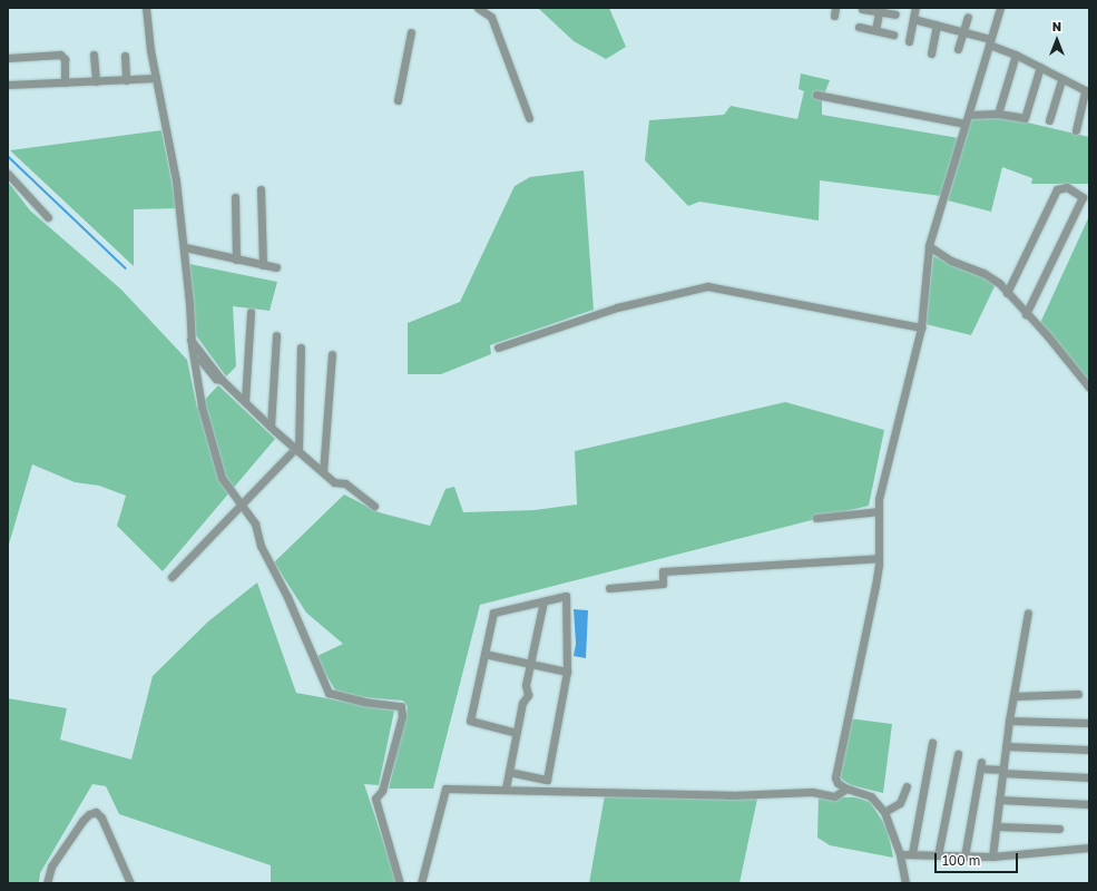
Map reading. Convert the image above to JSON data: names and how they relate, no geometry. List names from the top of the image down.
{
  "scale_bar": "100 m",
  "north": "top"
}
